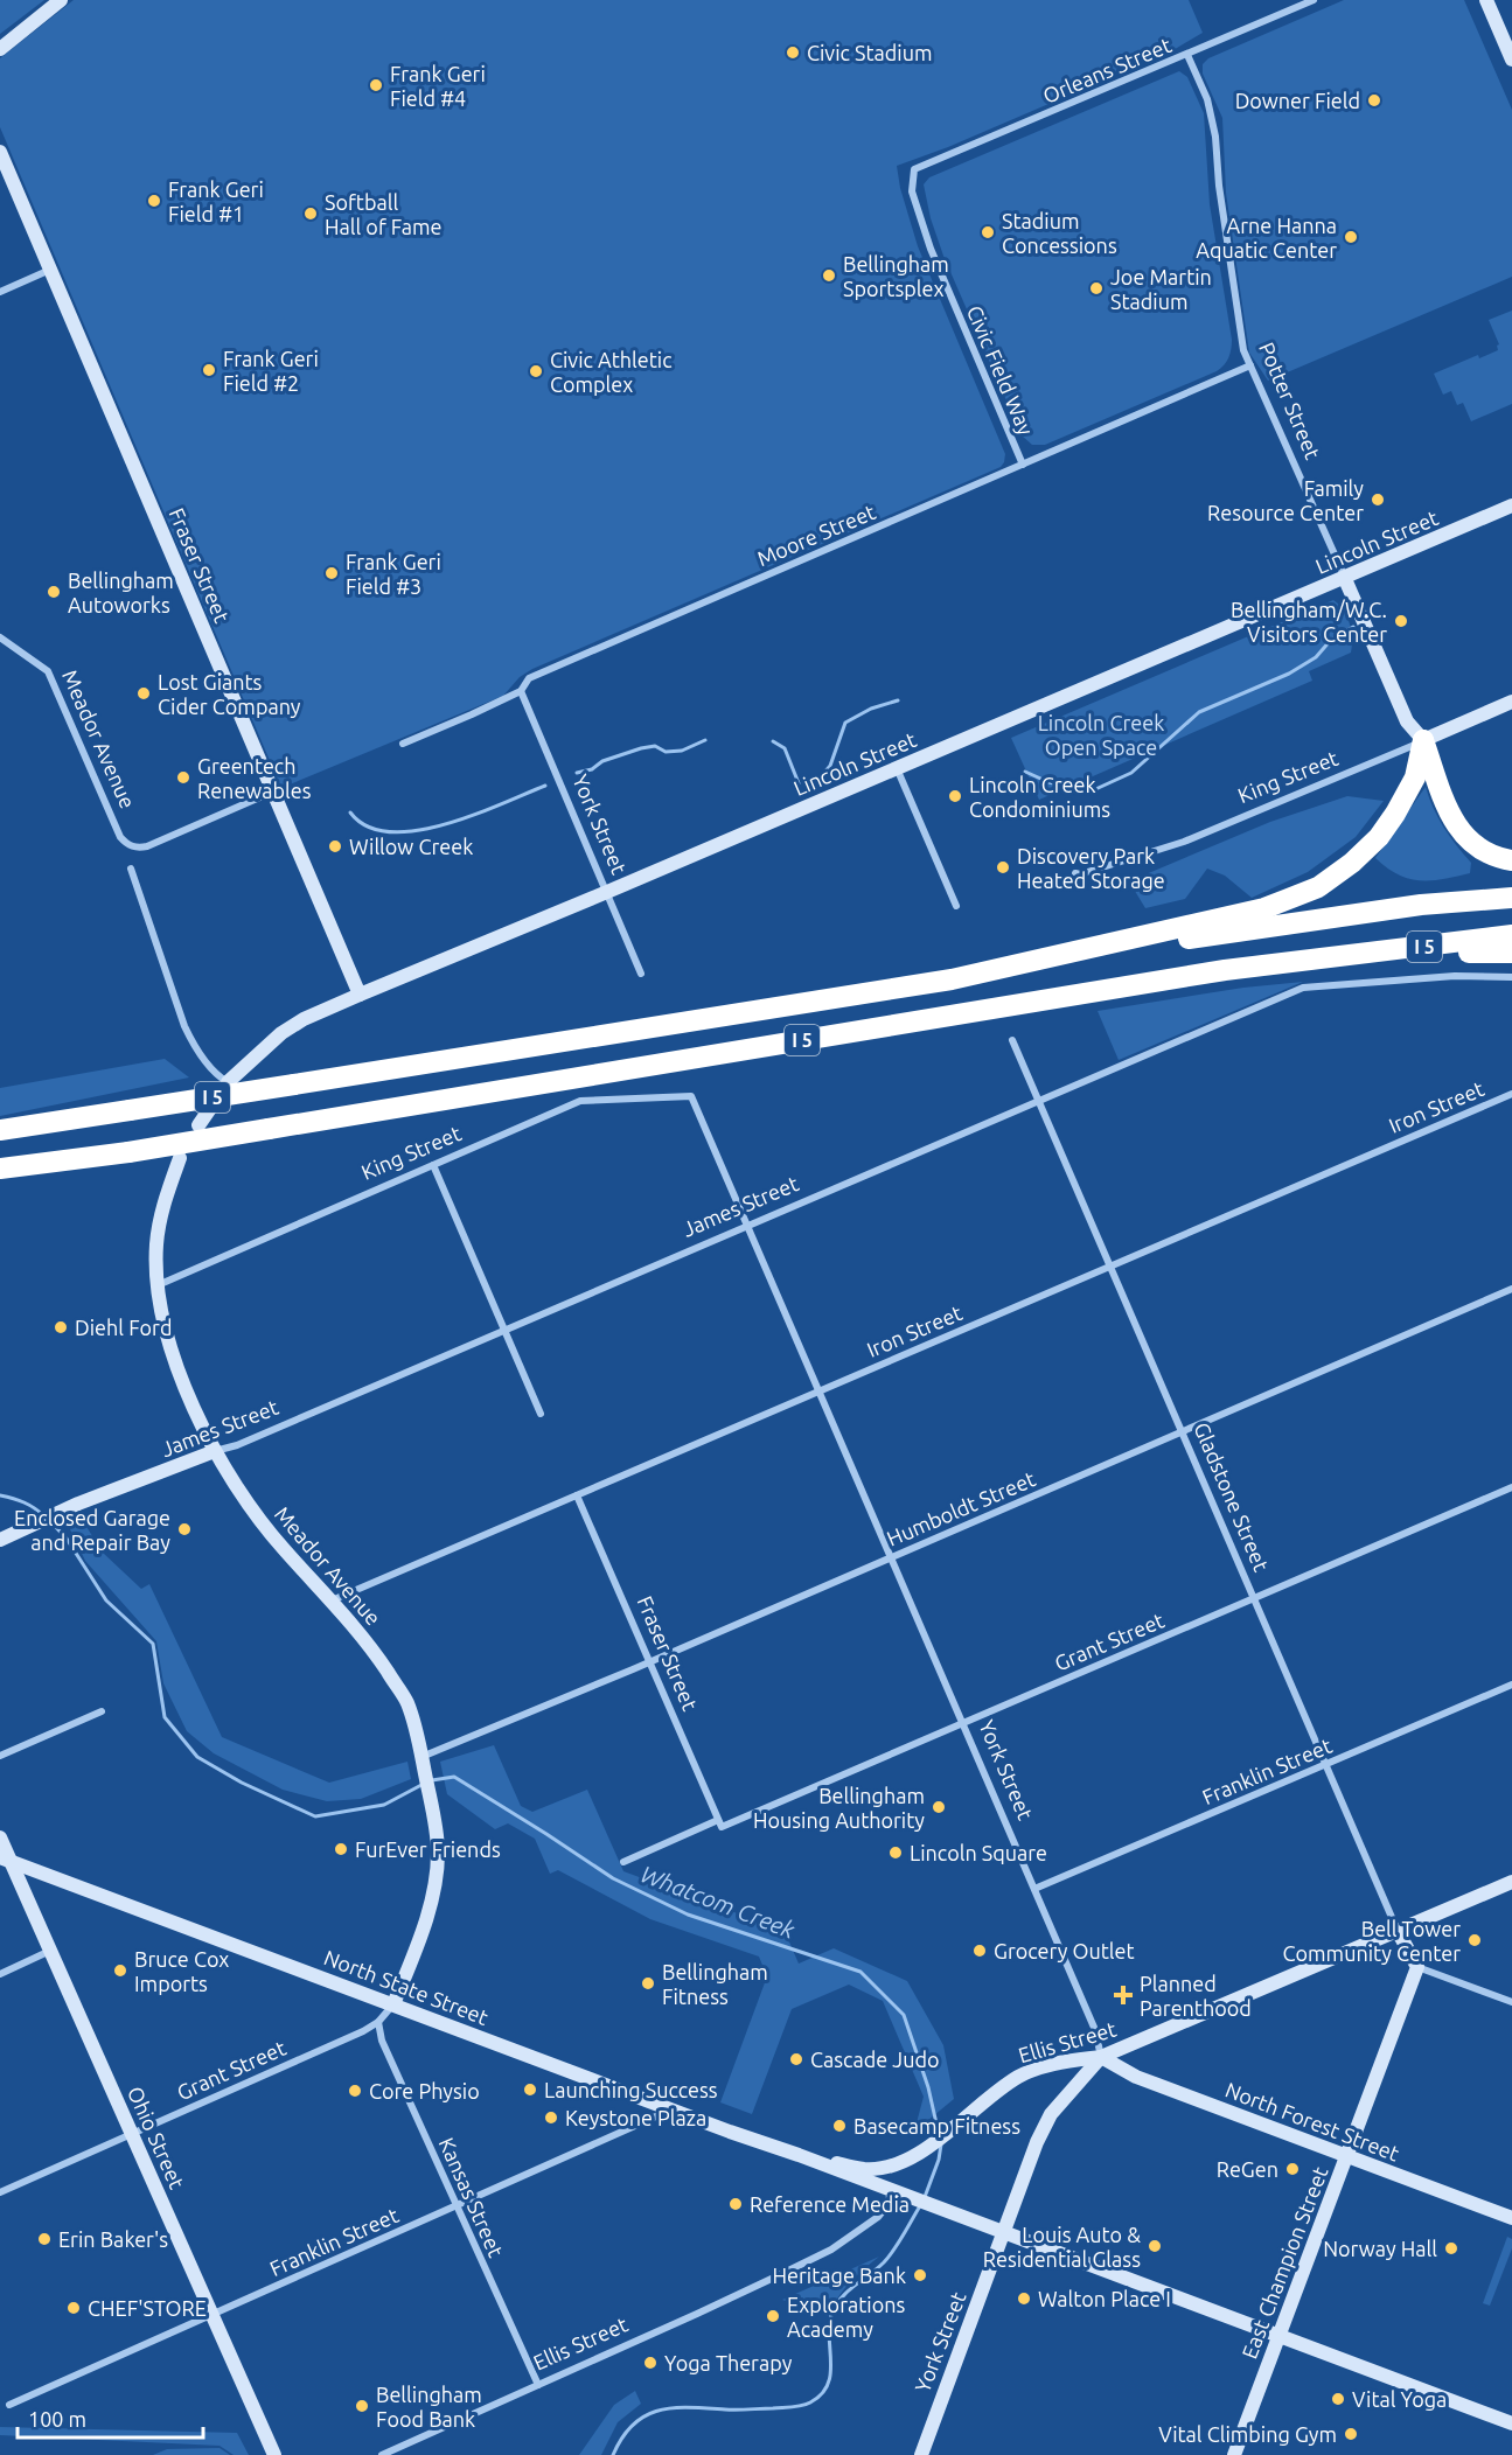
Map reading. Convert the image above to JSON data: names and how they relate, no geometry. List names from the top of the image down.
{
  "streets": {
    "highway": ["I 5"],
    "street": [
      "Orleans Street",
      "Civic Field Way",
      "Potter Street",
      "Moore Street",
      "Lincoln Street",
      "Fraser Street",
      "Meador Avenue",
      "King Street",
      "York Street",
      "Iron Street",
      "James Street",
      "Gladstone Street",
      "Humboldt Street",
      "Grant Street",
      "Franklin Street",
      "North State Street",
      "Ellis Street",
      "North Forest Street",
      "Ohio Street",
      "Kansas Street",
      "East Champion Street"
    ]
  },
  "crossings": [
    ["Orleans Street", "Civic Field Way"],
    ["Orleans Street", "Potter Street"],
    ["Civic Field Way", "Moore Street"],
    ["Potter Street", "Moore Street"],
    ["Potter Street", "Lincoln Street"],
    ["Potter Street", "King Street"],
    ["Moore Street", "York Street"],
    ["Lincoln Street", "Fraser Street"],
    ["Lincoln Street", "York Street"],
    ["Fraser Street", "Meador Avenue"],
    ["Fraser Street", "Iron Street"],
    ["Fraser Street", "Humboldt Street"],
    ["Fraser Street", "Grant Street"],
    ["Meador Avenue", "King Street"],
    ["Meador Avenue", "Iron Street"],
    ["Meador Avenue", "James Street"],
    ["Meador Avenue", "Humboldt Street"],
    ["Meador Avenue", "Grant Street"],
    ["Meador Avenue", "North State Street"],
    ["King Street", "York Street"],
    ["York Street", "Iron Street"],
    ["York Street", "James Street"],
    ["York Street", "Humboldt Street"],
    ["York Street", "Grant Street"],
    ["York Street", "Franklin Street"],
    ["York Street", "Ellis Street"],
    ["York Street", "North Forest Street"],
    ["Iron Street", "Gladstone Street"],
    ["James Street", "Gladstone Street"],
    ["Gladstone Street", "Humboldt Street"],
    ["Gladstone Street", "Grant Street"],
    ["Gladstone Street", "Franklin Street"],
    ["Gladstone Street", "Ellis Street"],
    ["Gladstone Street", "East Champion Street"],
    ["Grant Street", "North State Street"],
    ["Grant Street", "Ohio Street"],
    ["Grant Street", "Kansas Street"],
    ["Franklin Street", "North State Street"],
    ["Franklin Street", "Ohio Street"],
    ["Franklin Street", "Kansas Street"],
    ["North State Street", "Ellis Street"],
    ["North State Street", "Ohio Street"],
    ["Ellis Street", "North Forest Street"],
    ["Ellis Street", "Kansas Street"],
    ["North Forest Street", "East Champion Street"]
  ],
  "water": ["Whatcom Creek"],
  "parks": ["Lincoln Creek Open Space"],
  "places": {
    "other": [
      "Civic Stadium",
      "Frank Geri Field #4",
      "Downer Field",
      "Frank Geri Field #1",
      "Softball Hall of Fame",
      "Stadium Concessions",
      "Arne Hanna Aquatic Center",
      "Bellingham Sportsplex",
      "Joe Martin Stadium",
      "Frank Geri Field #2",
      "Civic Athletic Complex",
      "Family Resource Center",
      "Frank Geri Field #3",
      "Bellingham Autoworks",
      "Bellingham/W.C. Visitors Center",
      "Lost Giants Cider Company",
      "Greentech Renewables",
      "Lincoln Creek Condominiums",
      "Willow Creek",
      "Discovery Park Heated Storage",
      "Diehl Ford",
      "Enclosed Garage and Repair Bay",
      "Bellingham Housing Authority",
      "FurEver Friends",
      "Lincoln Square",
      "Bell Tower Community Center",
      "Grocery Outlet",
      "Bruce Cox Imports",
      "Bellingham Fitness",
      "Cascade Judo",
      "Launching Success",
      "Core Physio",
      "Keystone Plaza",
      "Basecamp Fitness",
      "ReGen",
      "Reference Media",
      "Erin Baker's",
      "Louis Auto & Residential Glass",
      "Norway Hall",
      "Heritage Bank",
      "Walton Place I",
      "CHEF'STORE",
      "Explorations Academy",
      "Yoga Therapy",
      "Vital Yoga",
      "Bellingham Food Bank",
      "Vital Climbing Gym"
    ],
    "health": ["Planned Parenthood"]
  },
  "scale_bar": "100 m"
}
